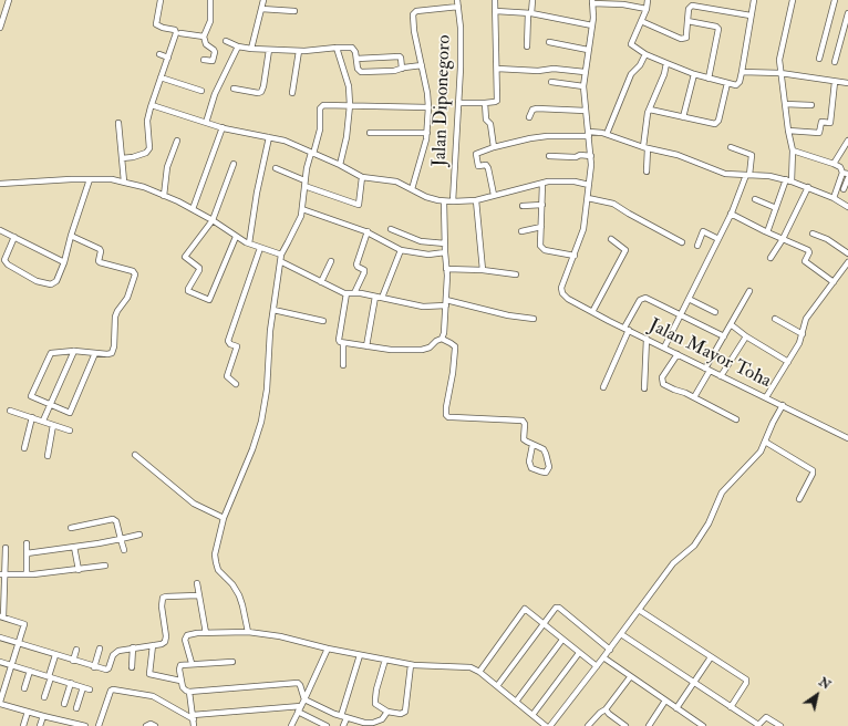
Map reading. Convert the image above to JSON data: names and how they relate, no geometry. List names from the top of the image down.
{
  "streets": {
    "street": ["Jalan Diponegoro", "Jalan Mayor Toha"]
  },
  "north": "top right"
}
